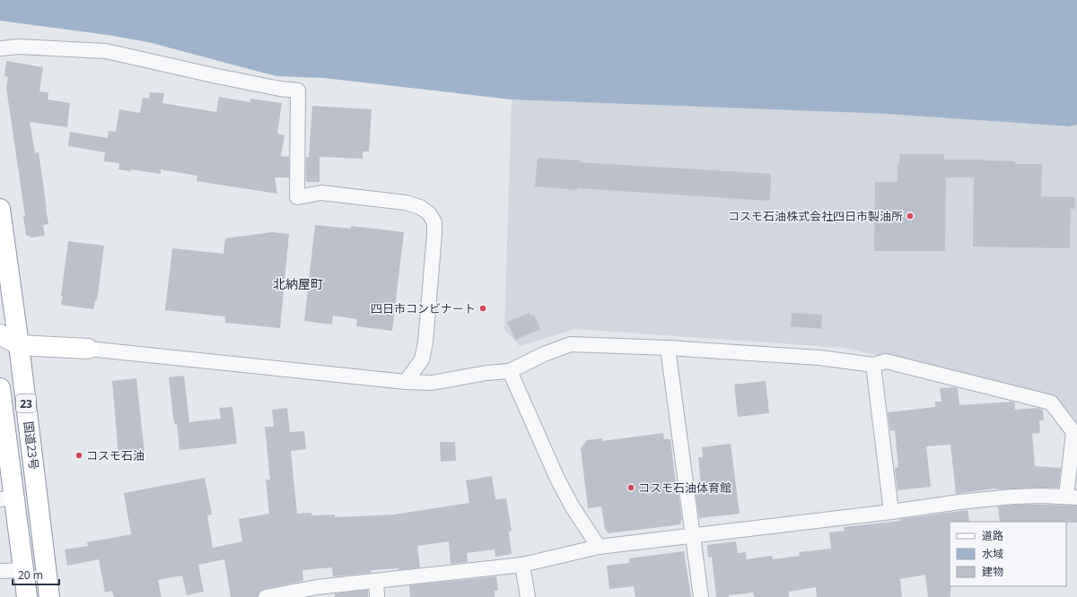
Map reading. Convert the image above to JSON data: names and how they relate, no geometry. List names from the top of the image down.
{
  "streets": {
    "main road": ["23", "国道23号"]
  },
  "districts": ["北納屋町"],
  "places": [
    "コスモ石油株式会社四日市製油所",
    "四日市コンビナート",
    "コスモ石油",
    "コスモ石油体育館"
  ],
  "legend": ["道路", "水域", "建物"],
  "scale_bar": "20 m"
}
